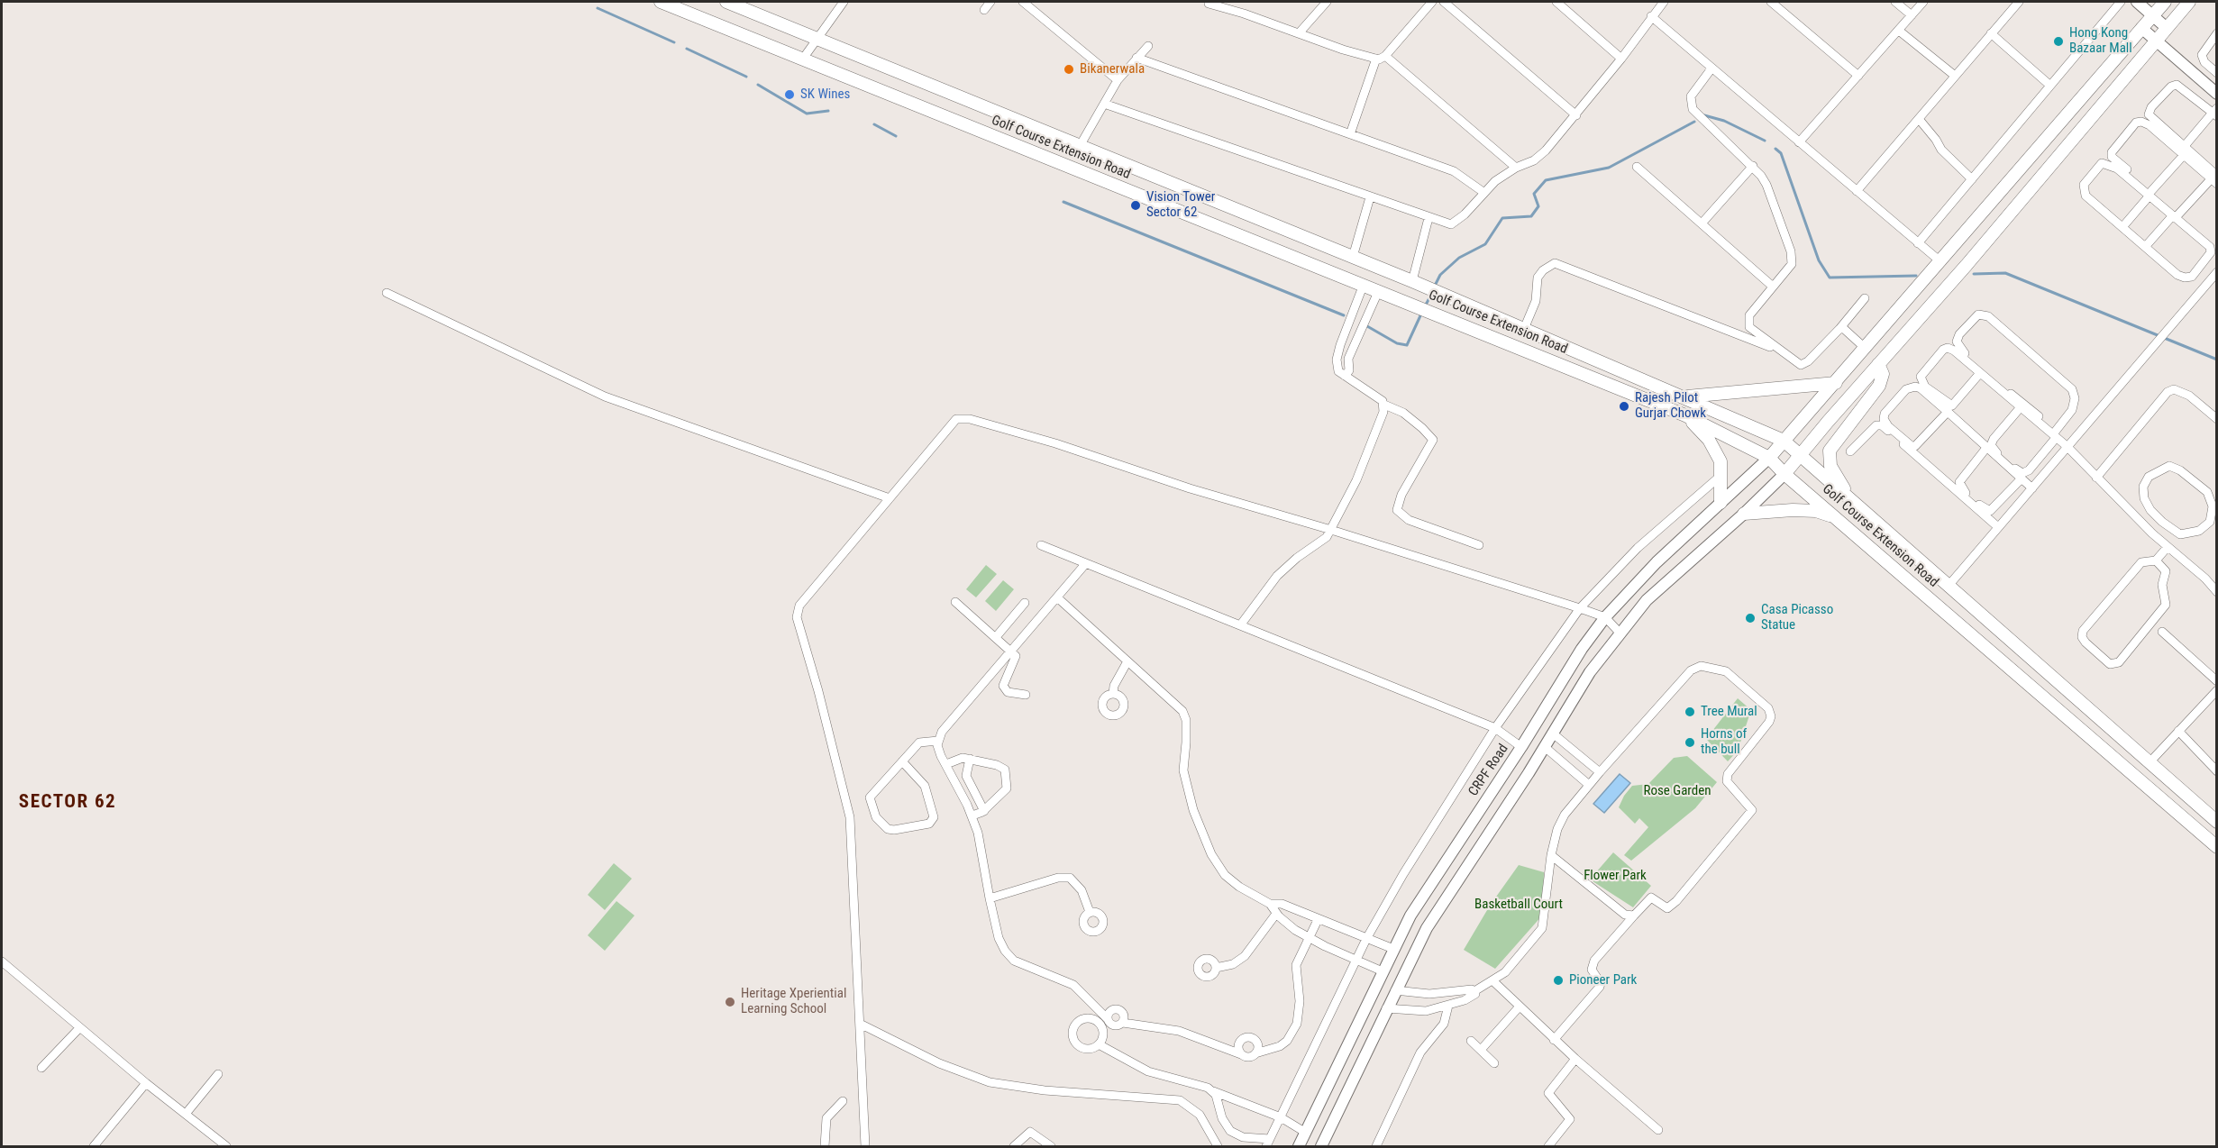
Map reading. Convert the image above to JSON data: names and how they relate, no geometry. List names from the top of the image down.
{
  "streets": {
    "main road": ["Golf Course Extension Road"],
    "street": ["CRPF Road"]
  },
  "crossings": [
    ["Golf Course Extension Road", "CRPF Road"]
  ],
  "districts": ["SECTOR 62"],
  "parks": ["Rose Garden", "Flower Park", "Basketball Court"],
  "places": [
    "Hong Kong Bazaar Mall",
    "Bikanerwala",
    "SK Wines",
    "Vision Tower Sector 62",
    "Rajesh Pilot Gurjar Chowk",
    "Casa Picasso Statue",
    "Tree Mural",
    "Horns of the bull",
    "Pioneer Park",
    "Heritage Xperiential Learning School"
  ]
}
